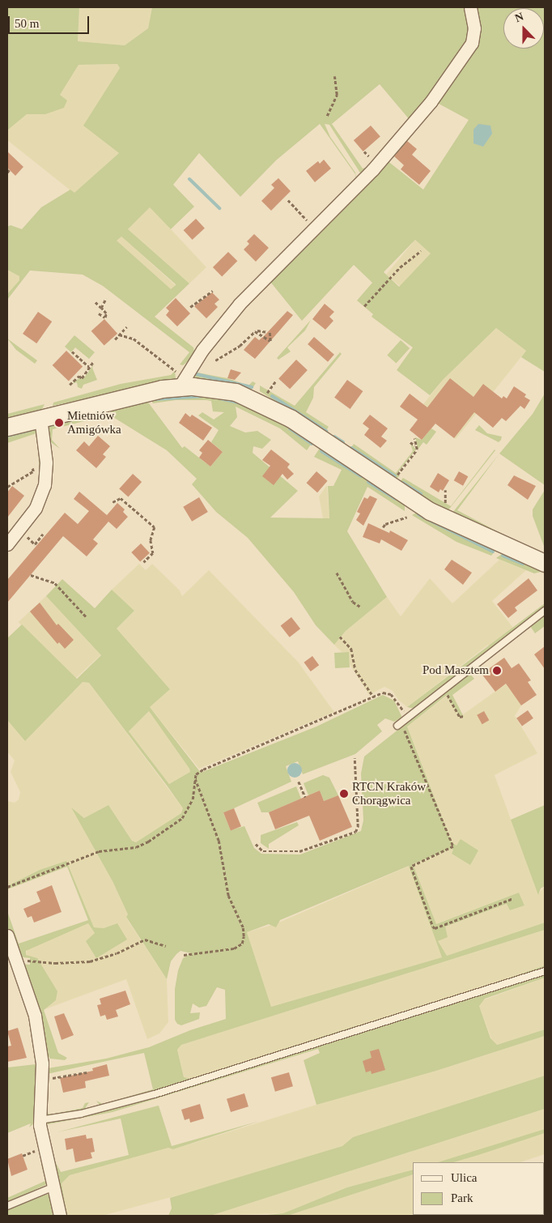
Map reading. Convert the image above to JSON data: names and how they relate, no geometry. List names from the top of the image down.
{
  "places": ["Mietniów Amigówka", "Pod Masztem", "RTCN Kraków Chorągwica"],
  "legend": ["Ulica", "Park"],
  "scale_bar": "50 m",
  "north": "top"
}
